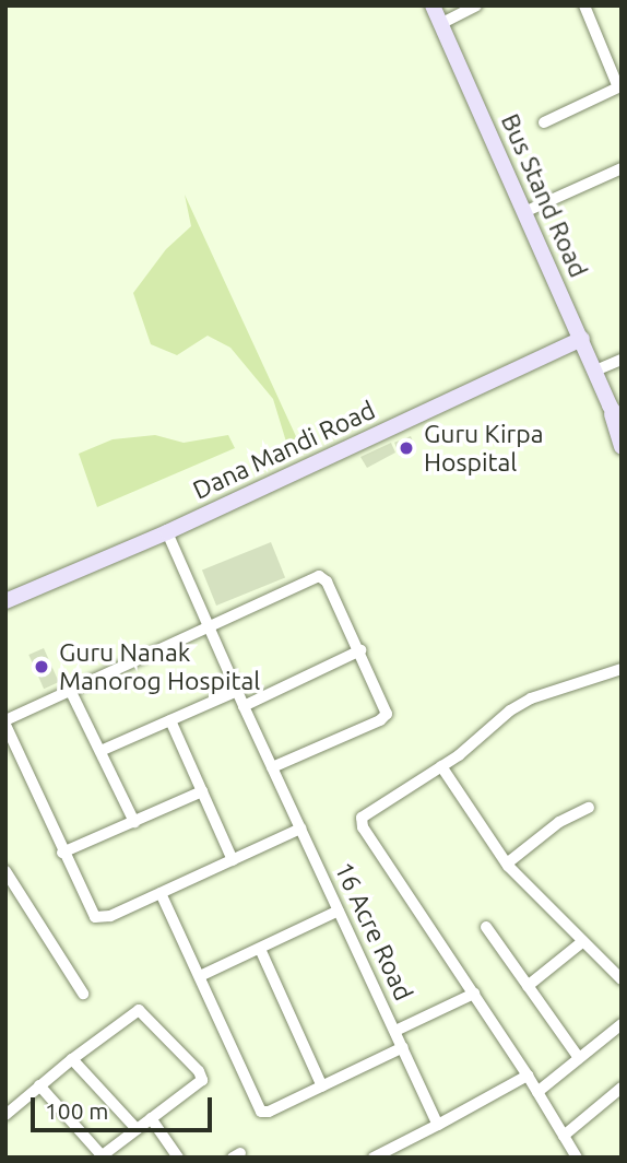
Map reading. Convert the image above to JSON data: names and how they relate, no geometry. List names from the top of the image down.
{
  "streets": {
    "street": ["Bus Stand Road", "Dana Mandi Road", "16 Acre Road"]
  },
  "crossings": [
    ["Bus Stand Road", "Dana Mandi Road"],
    ["Dana Mandi Road", "16 Acre Road"]
  ],
  "places": ["Guru Kirpa Hospital", "Guru Nanak Manorog Hospital"],
  "scale_bar": "100 m"
}
